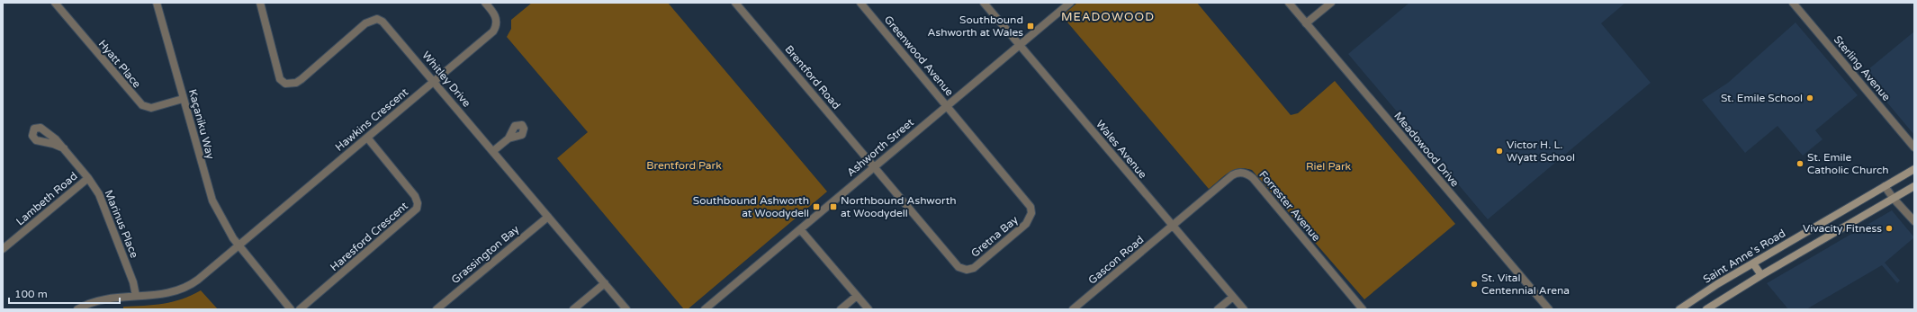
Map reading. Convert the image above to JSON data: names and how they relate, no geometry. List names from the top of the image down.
{
  "streets": {
    "main road": ["Saint Anne's Road"],
    "street": [
      "Greenwood Avenue",
      "Hyatt Place",
      "Sterling Avenue",
      "Brentford Road",
      "Whitley Drive",
      "Hawkins Crescent",
      "Kaçaniku Way",
      "Ashworth Street",
      "Wales Avenue",
      "Meadowood Drive",
      "Lambeth Road",
      "Forrester Avenue",
      "Marinus Place",
      "Haresford Crescent",
      "Gretna Bay",
      "Grassington Bay",
      "Gascon Road"
    ]
  },
  "crossings": [
    ["Greenwood Avenue", "Ashworth Street"],
    ["Greenwood Avenue", "Gretna Bay"],
    ["Hyatt Place", "Kaçaniku Way"],
    ["Brentford Road", "Ashworth Street"],
    ["Brentford Road", "Gretna Bay"],
    ["Whitley Drive", "Hawkins Crescent"],
    ["Whitley Drive", "Grassington Bay"],
    ["Hawkins Crescent", "Kaçaniku Way"],
    ["Hawkins Crescent", "Marinus Place"],
    ["Hawkins Crescent", "Haresford Crescent"],
    ["Ashworth Street", "Wales Avenue"],
    ["Ashworth Street", "Gretna Bay"],
    ["Wales Avenue", "Forrester Avenue"],
    ["Wales Avenue", "Gascon Road"],
    ["Lambeth Road", "Marinus Place"],
    ["Forrester Avenue", "Gascon Road"]
  ],
  "districts": ["MEADOWOOD"],
  "parks": ["Brentford Park", "Riel Park"],
  "places": {
    "transit": ["Southbound Ashworth at Wales", "Southbound Ashworth at Woodydell", "Northbound Ashworth at Woodydell"],
    "other": [
      "St. Emile School",
      "Victor H. L. Wyatt School",
      "St. Emile Catholic Church",
      "Vivacity Fitness",
      "St. Vital Centennial Arena"
    ]
  },
  "scale_bar": "100 m"
}
